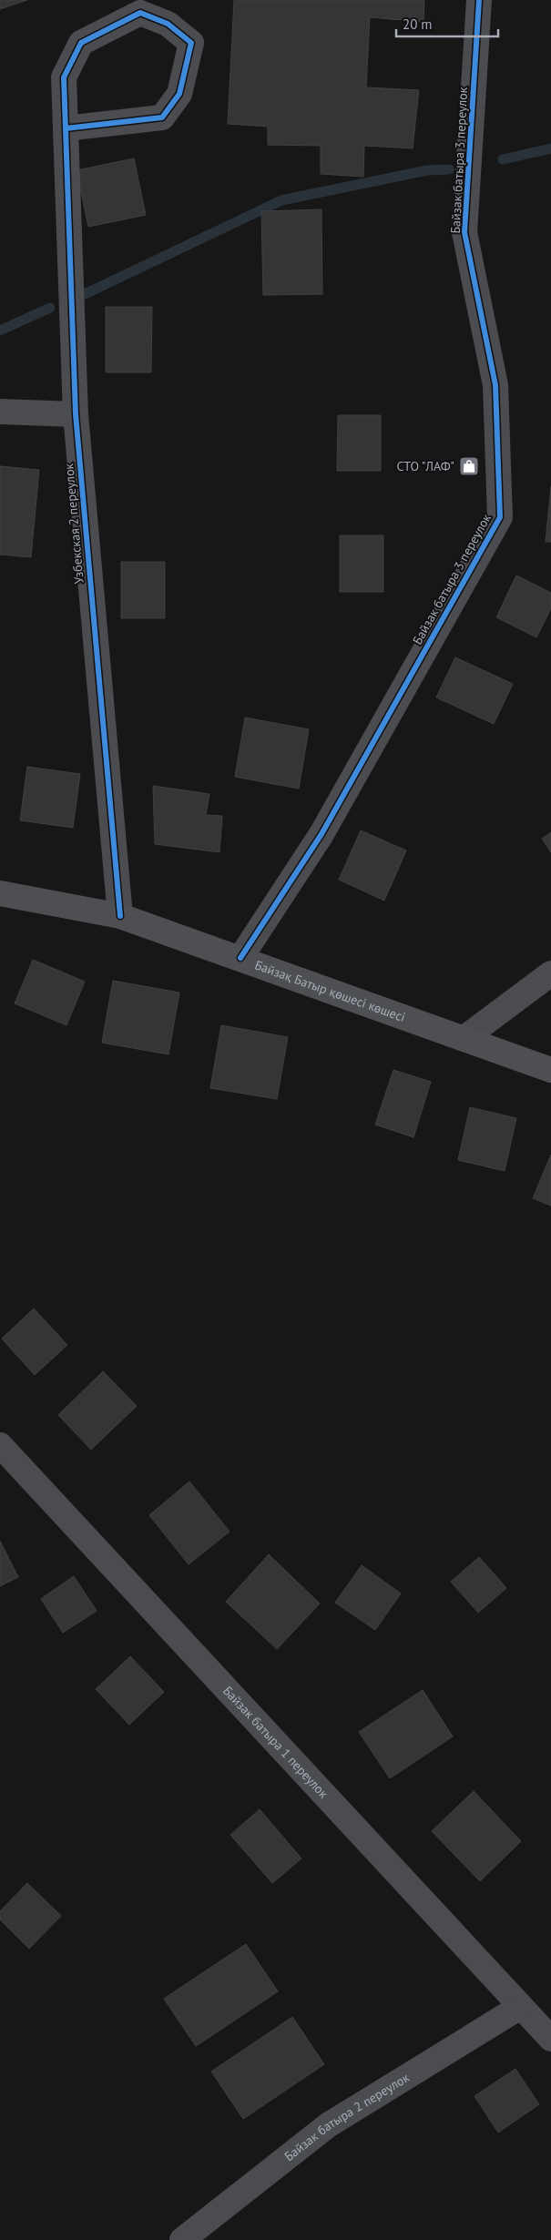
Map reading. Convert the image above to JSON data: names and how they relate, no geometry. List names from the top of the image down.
{
  "streets": {
    "main road": ["Байзақ Батыр қөшесі көшесі"],
    "street": [
      "Байзак батыра 3 переулок",
      "Узбекская 2 переулок",
      "Байзак батыра 1 переулок",
      "Байзак батыра 2 переулок"
    ]
  },
  "crossings": [
    ["Байзак батыра 3 переулок", "Байзақ Батыр қөшесі көшесі"],
    ["Узбекская 2 переулок", "Байзақ Батыр қөшесі көшесі"],
    ["Байзак батыра 1 переулок", "Байзак батыра 2 переулок"]
  ],
  "places": {
    "shop": ["СТО \"ЛАФ\""]
  },
  "scale_bar": "20 m"
}
